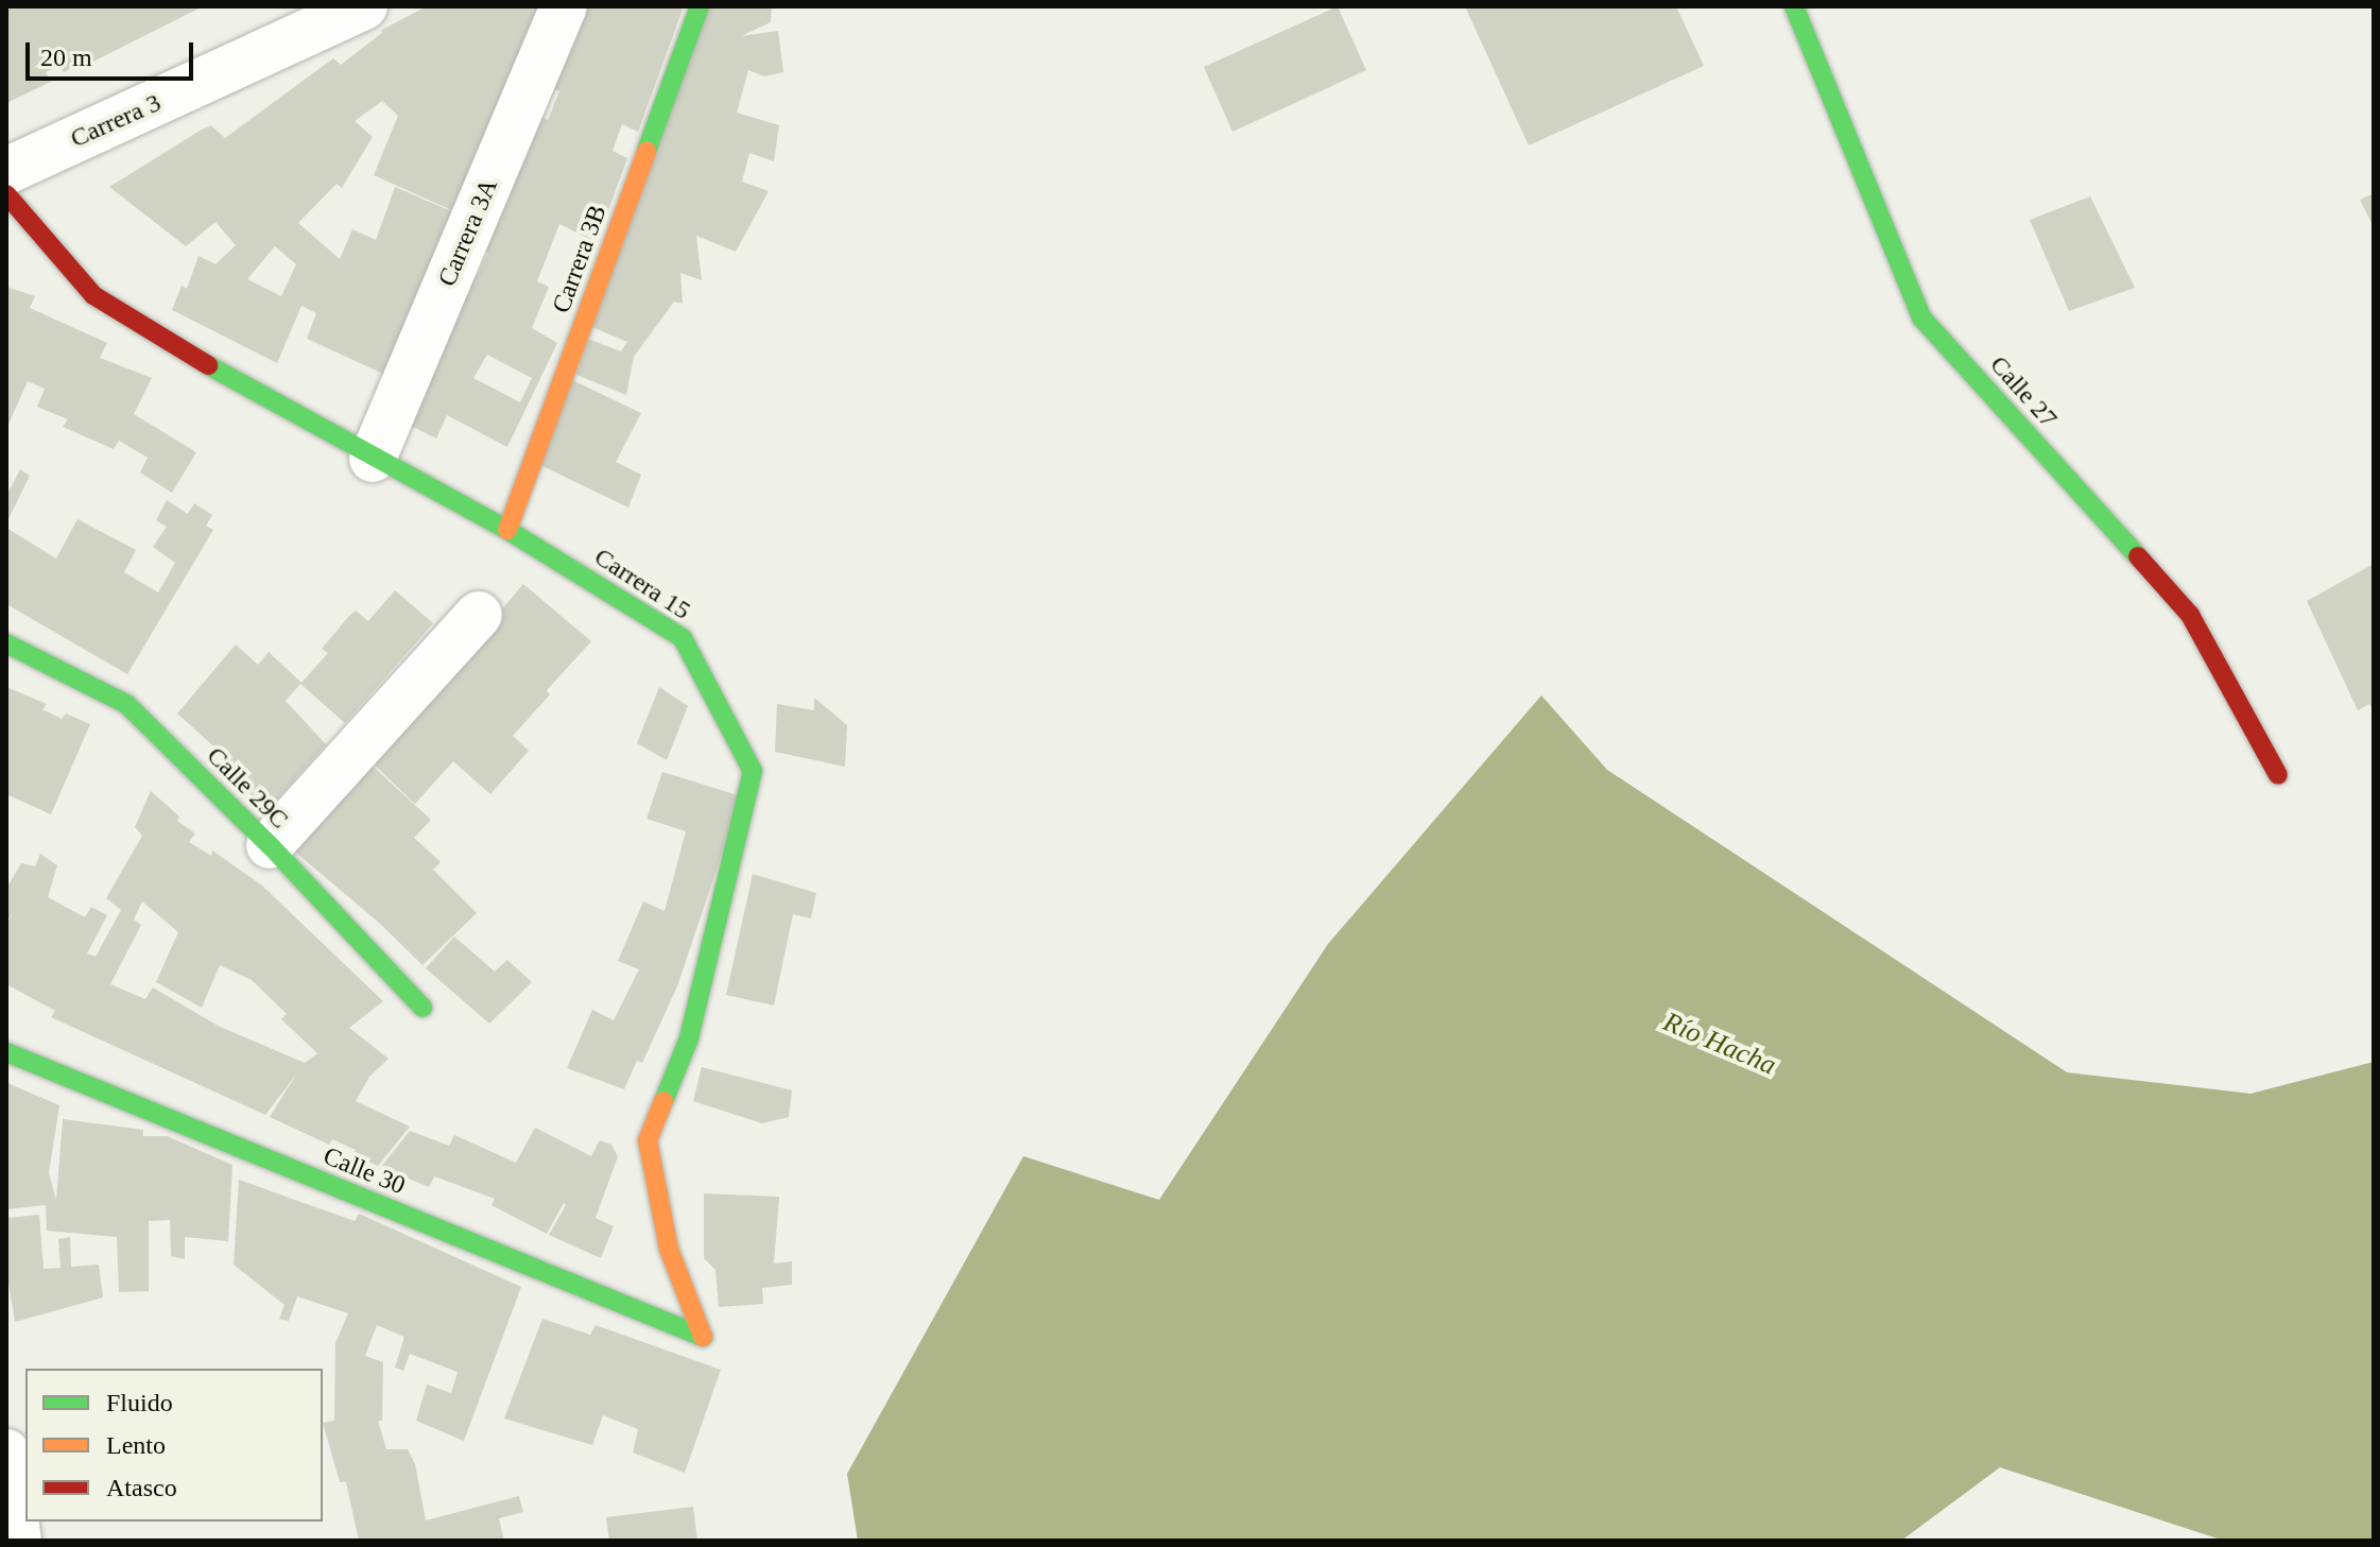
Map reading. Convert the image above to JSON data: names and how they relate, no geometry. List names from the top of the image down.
{
  "streets": {
    "street": [
      "Carrera 3",
      "Carrera 3A",
      "Carrera 3B",
      "Calle 27",
      "Carrera 15",
      "Calle 29C",
      "Calle 30"
    ]
  },
  "crossings": [
    ["Carrera 3A", "Carrera 15"],
    ["Carrera 3B", "Carrera 15"],
    ["Carrera 15", "Calle 30"]
  ],
  "water": ["Río Hacha"],
  "legend": ["Fluido", "Lento", "Atasco"],
  "scale_bar": "20 m"
}
